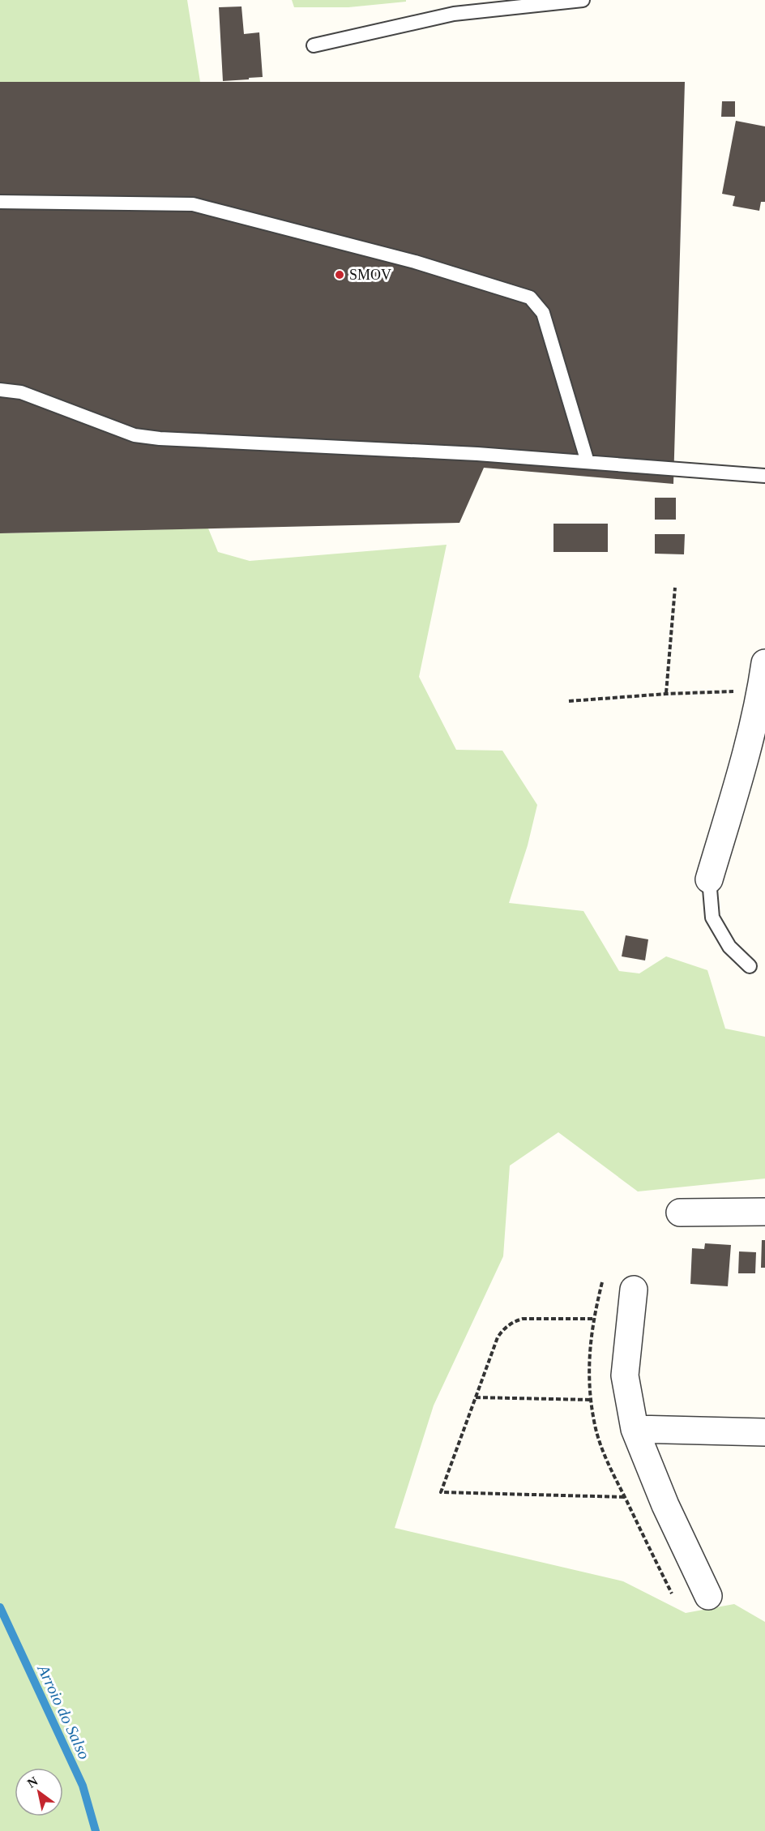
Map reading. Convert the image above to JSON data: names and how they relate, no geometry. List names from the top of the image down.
{
  "water": ["Arroio do Salso"],
  "places": ["SMOV"],
  "north": "top left"
}
